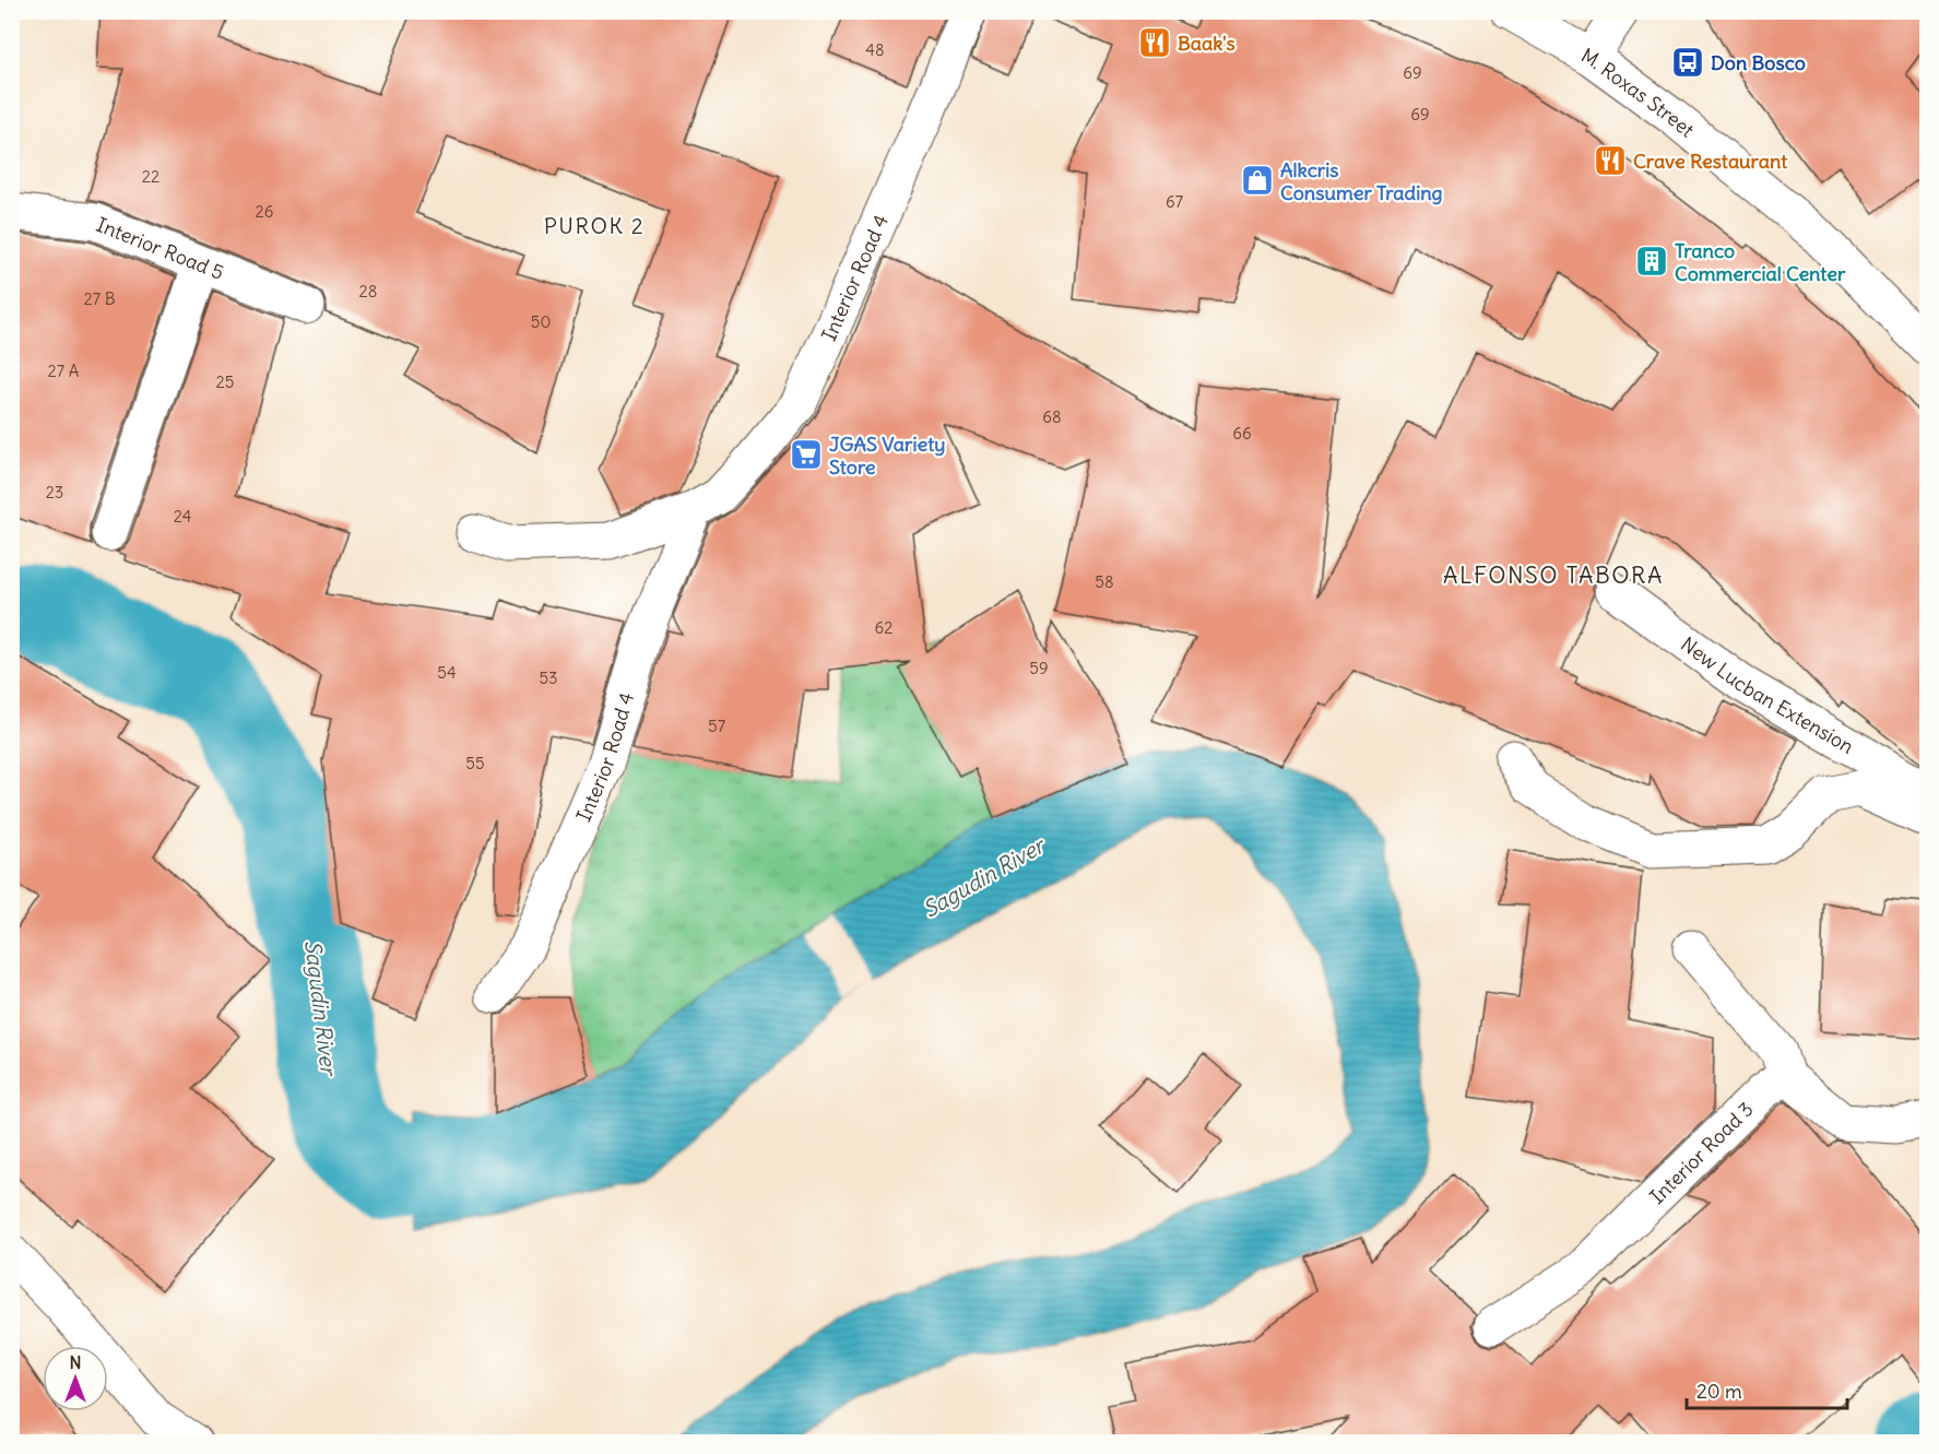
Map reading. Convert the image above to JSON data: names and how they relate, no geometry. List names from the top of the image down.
{
  "streets": {
    "street": [
      "M. Roxas Street",
      "Interior Road 5",
      "Interior Road 4",
      "New Lucban Extension",
      "Interior Road 3"
    ]
  },
  "districts": ["PUROK 2", "ALFONSO TABORA"],
  "water": ["Sagudin River"],
  "places": {
    "restaurant": ["Baak's", "Crave Restaurant"],
    "bus stop": ["Don Bosco"],
    "shop": ["Alkcris Consumer Trading"],
    "building": ["Tranco Commercial Center"],
    "supermarket": ["JGAS Variety Store"]
  },
  "house_numbers": [
    "48",
    "69",
    "69",
    "22",
    "67",
    "26",
    "28",
    "27 B",
    "50",
    "27 A",
    "25",
    "68",
    "66",
    "23",
    "24",
    "58",
    "62",
    "59",
    "54",
    "53",
    "57",
    "55"
  ],
  "scale_bar": "20 m",
  "north": "top"
}
